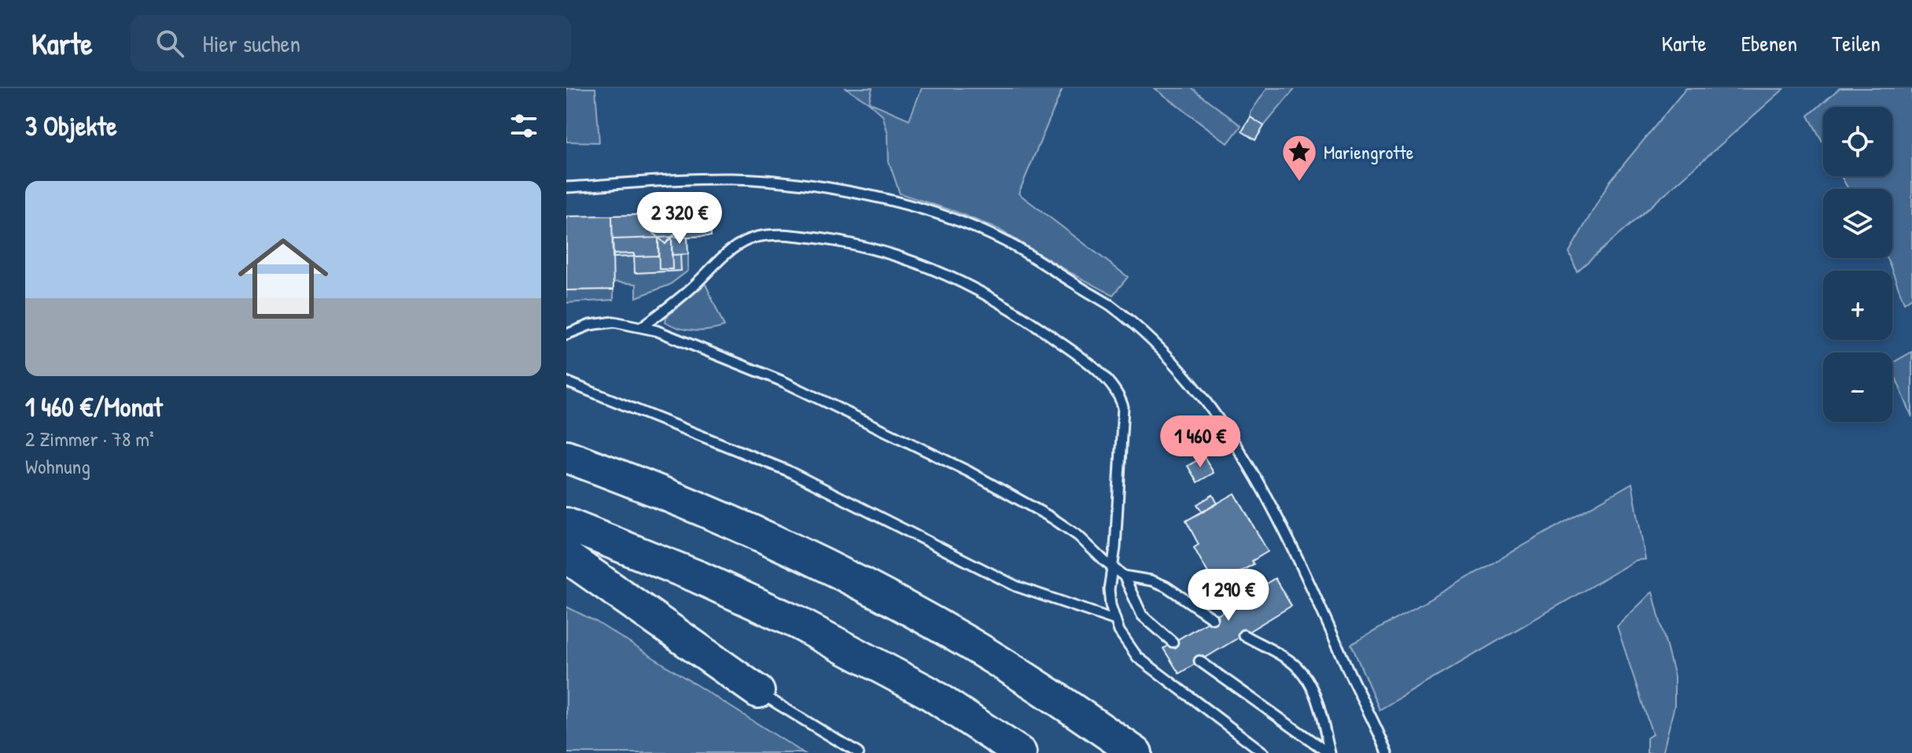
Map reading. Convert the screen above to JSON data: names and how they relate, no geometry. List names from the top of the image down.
{
  "places": {
    "place": ["Mariengrotte"]
  },
  "page": {
    "header": "Karte",
    "search": "Hier suchen",
    "nav": ["Karte", "Ebenen", "Teilen"],
    "heading": "3 Objekte",
    "map_buttons": ["+", "−"],
    "list": [
      {
        "name": "1 460 €/Monat",
        "note": "2 Zimmer · 78 m² · Wohnung"
      }
    ],
    "price": ["2 320 €", "1 460 €", "1 290 €"]
  }
}
